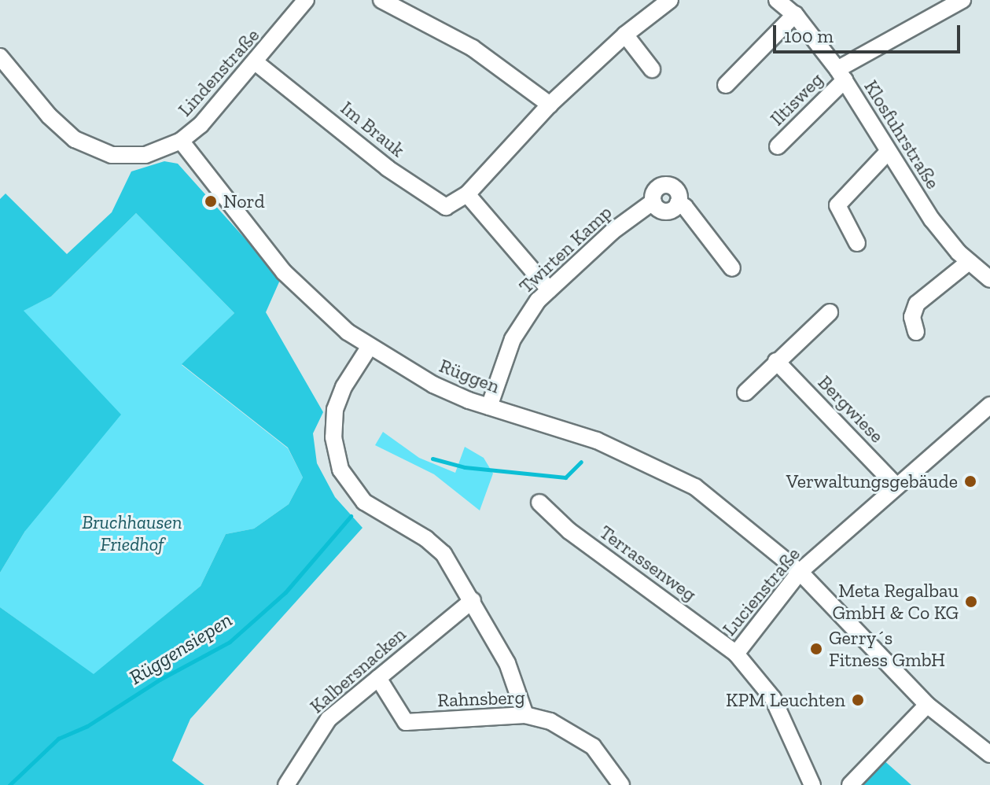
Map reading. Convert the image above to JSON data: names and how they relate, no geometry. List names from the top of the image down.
{
  "streets": {
    "street": [
      "Lindenstraße",
      "Iltisweg",
      "Im Brauk",
      "Klosfuhrstraße",
      "Twirten Kamp",
      "Rüggen",
      "Bergwiese",
      "Terrassenweg",
      "Lucienstraße",
      "Kalbersnacken",
      "Rahnsberg"
    ]
  },
  "crossings": [
    ["Lindenstraße", "Im Brauk"],
    ["Lindenstraße", "Rüggen"],
    ["Iltisweg", "Klosfuhrstraße"],
    ["Twirten Kamp", "Rüggen"],
    ["Rüggen", "Lucienstraße"],
    ["Bergwiese", "Lucienstraße"],
    ["Terrassenweg", "Lucienstraße"],
    ["Kalbersnacken", "Rahnsberg"]
  ],
  "water": ["Rüggensiepen"],
  "parks": ["Bruchhausen Friedhof"],
  "places": [
    "Nord",
    "Verwaltungsgebäude",
    "Meta Regalbau GmbH & Co KG",
    "Gerry´s Fitness GmbH",
    "KPM Leuchten"
  ],
  "scale_bar": "100 m"
}
